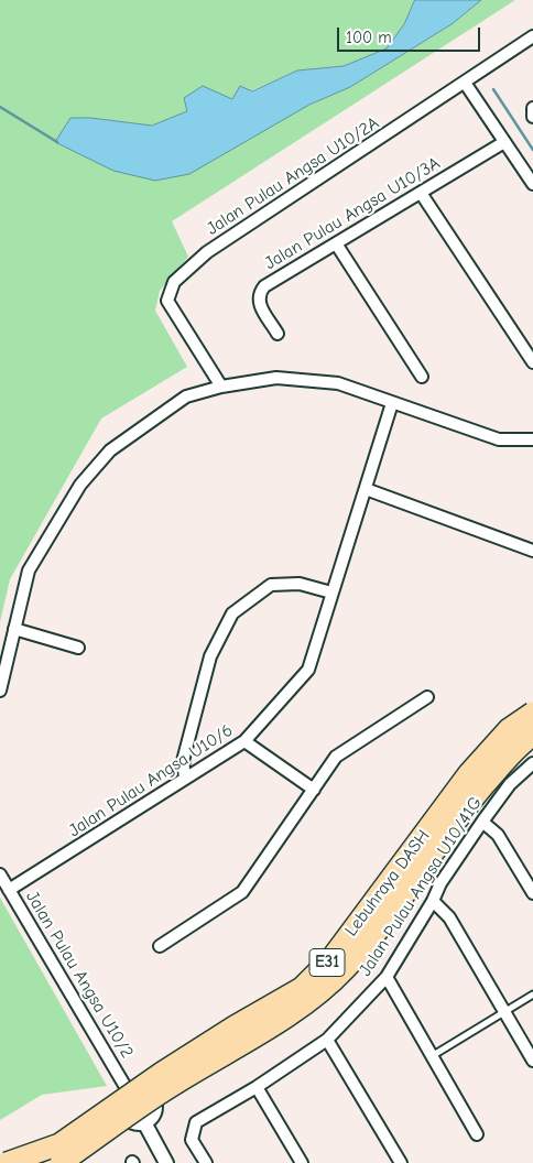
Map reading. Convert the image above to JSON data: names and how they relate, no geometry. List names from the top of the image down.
{
  "streets": {
    "highway": ["Lebuhraya DASH", "E31"],
    "street": [
      "Jalan Pulau Angsa U10/2A",
      "Jalan Pulau Angsa U10/3A",
      "Jalan Pulau Angsa U10/6",
      "Jalan Pulau Angsa U10/41G",
      "Jalan Pulau Angsa U10/2"
    ]
  },
  "crossings": [
    ["Jalan Pulau Angsa U10/6", "Jalan Pulau Angsa U10/2"]
  ],
  "scale_bar": "100 m"
}
